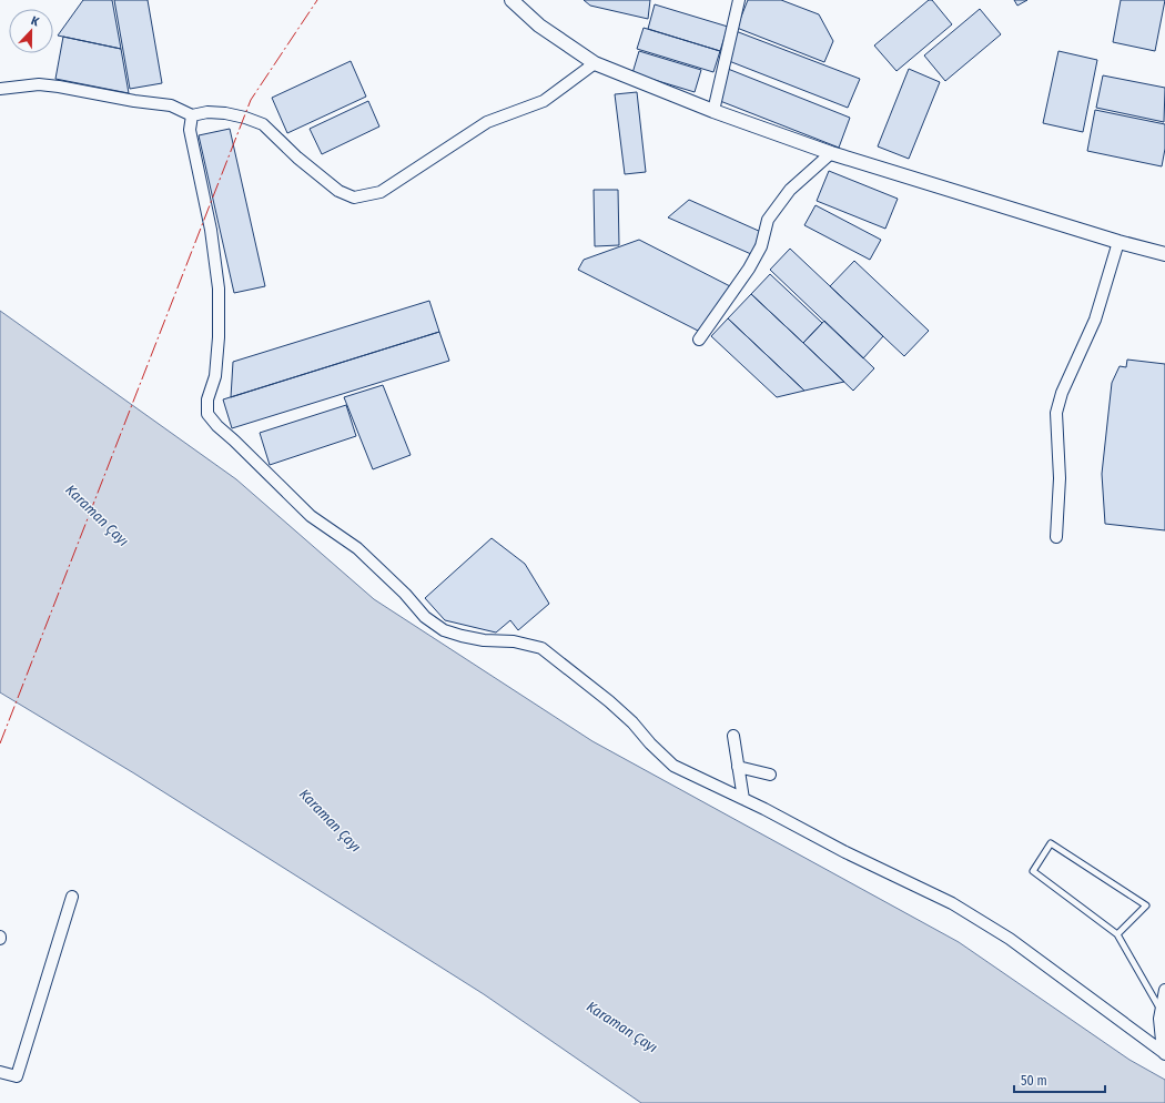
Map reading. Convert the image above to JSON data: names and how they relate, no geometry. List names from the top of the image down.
{
  "water": ["Karaman Çayı"],
  "scale_bar": "50 m",
  "north": "top"
}
